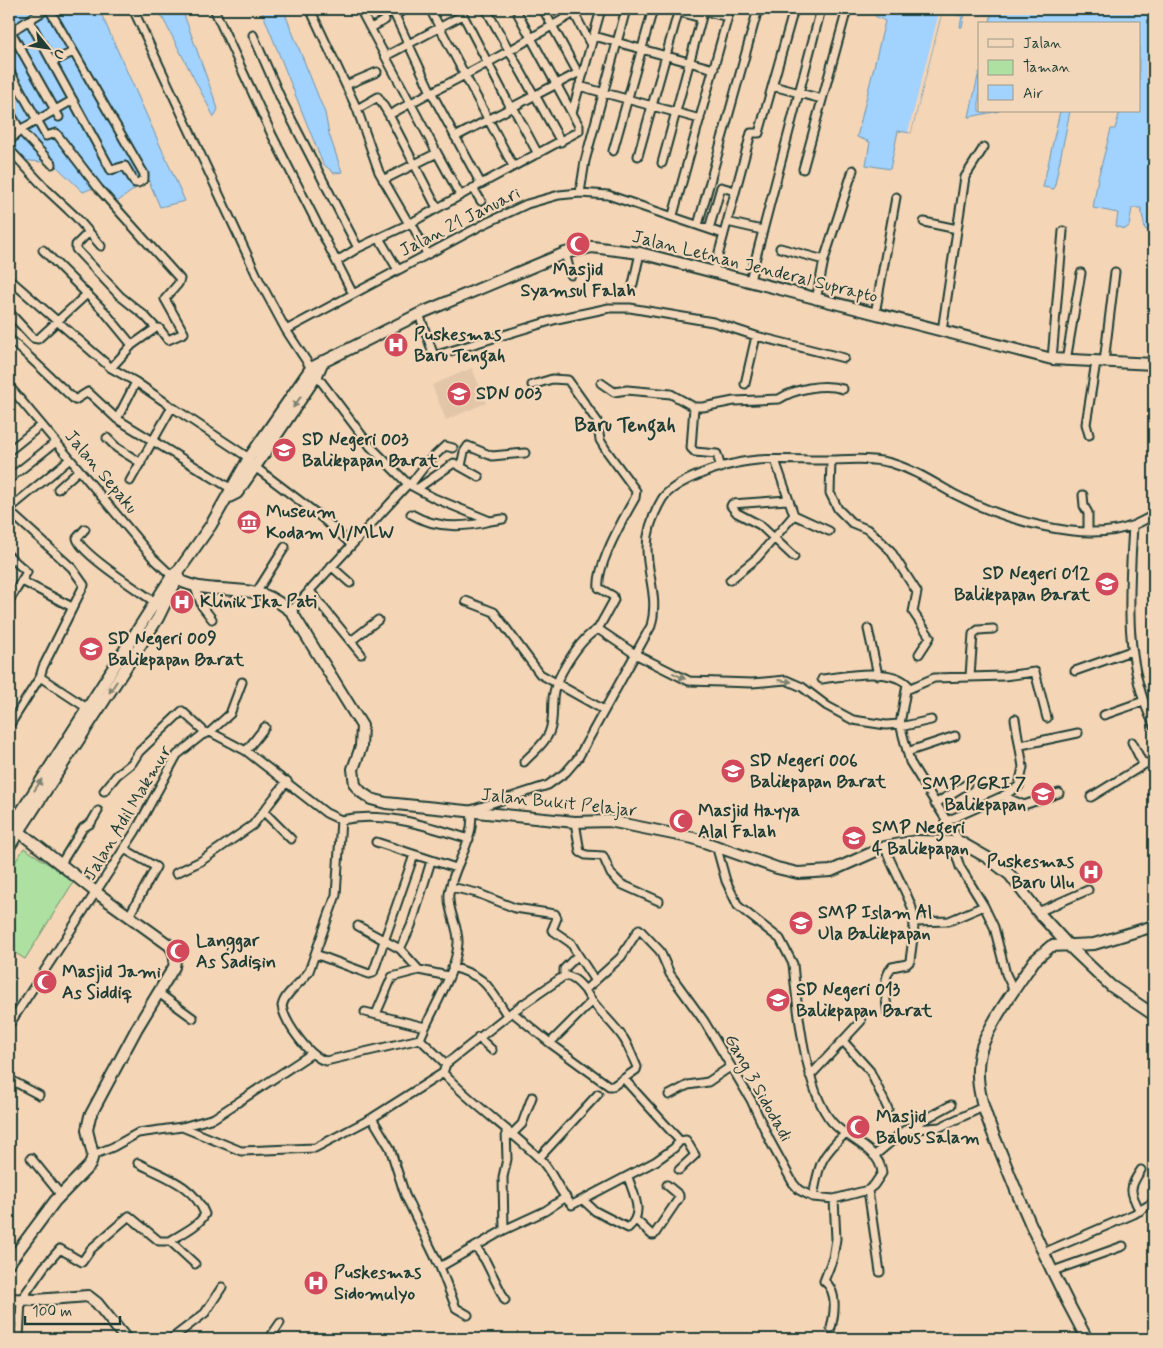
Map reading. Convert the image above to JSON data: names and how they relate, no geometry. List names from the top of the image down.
{
  "streets": {
    "main road": ["Jalan Letnan Jenderal Suprapto", "Jalan Bukit Pelajar"],
    "street": [
      "Jalan 21 Januari",
      "Jalan Sepaku",
      "Jalan Adil Makmur",
      "Gang 3 Sidodadi"
    ]
  },
  "crossings": [
    ["Jalan Letnan Jenderal Suprapto", "Jalan Sepaku"]
  ],
  "districts": ["Baru Tengah"],
  "places": {
    "mosque": [
      "Masjid Syamsul Falah",
      "Masjid Hayya Alal Falah",
      "Langgar As Sadiqin",
      "Masjid Jami As Siddiq",
      "Masjid Babus Salam"
    ],
    "hospital": [
      "Puskesmas Baru Tengah",
      "Klinik Ika Pati",
      "Puskesmas Baru Ulu",
      "Puskesmas Sidomulyo"
    ],
    "school or university": [
      "SDN 003",
      "SD Negeri 003 Balikpapan Barat",
      "SD Negeri 012 Balikpapan Barat",
      "SD Negeri 009 Balikpapan Barat",
      "SD Negeri 006 Balikpapan Barat",
      "SMP PGRI 7 Balikpapan",
      "SMP Negeri 4 Balikpapan",
      "SMP Islam Al Ula Balikpapan",
      "SD Negeri 013 Balikpapan Barat"
    ],
    "museum": ["Museum Kodam VI/MLW"]
  },
  "legend": ["Jalan", "Taman", "Air"],
  "scale_bar": "100 m",
  "north": "bottom right"
}
